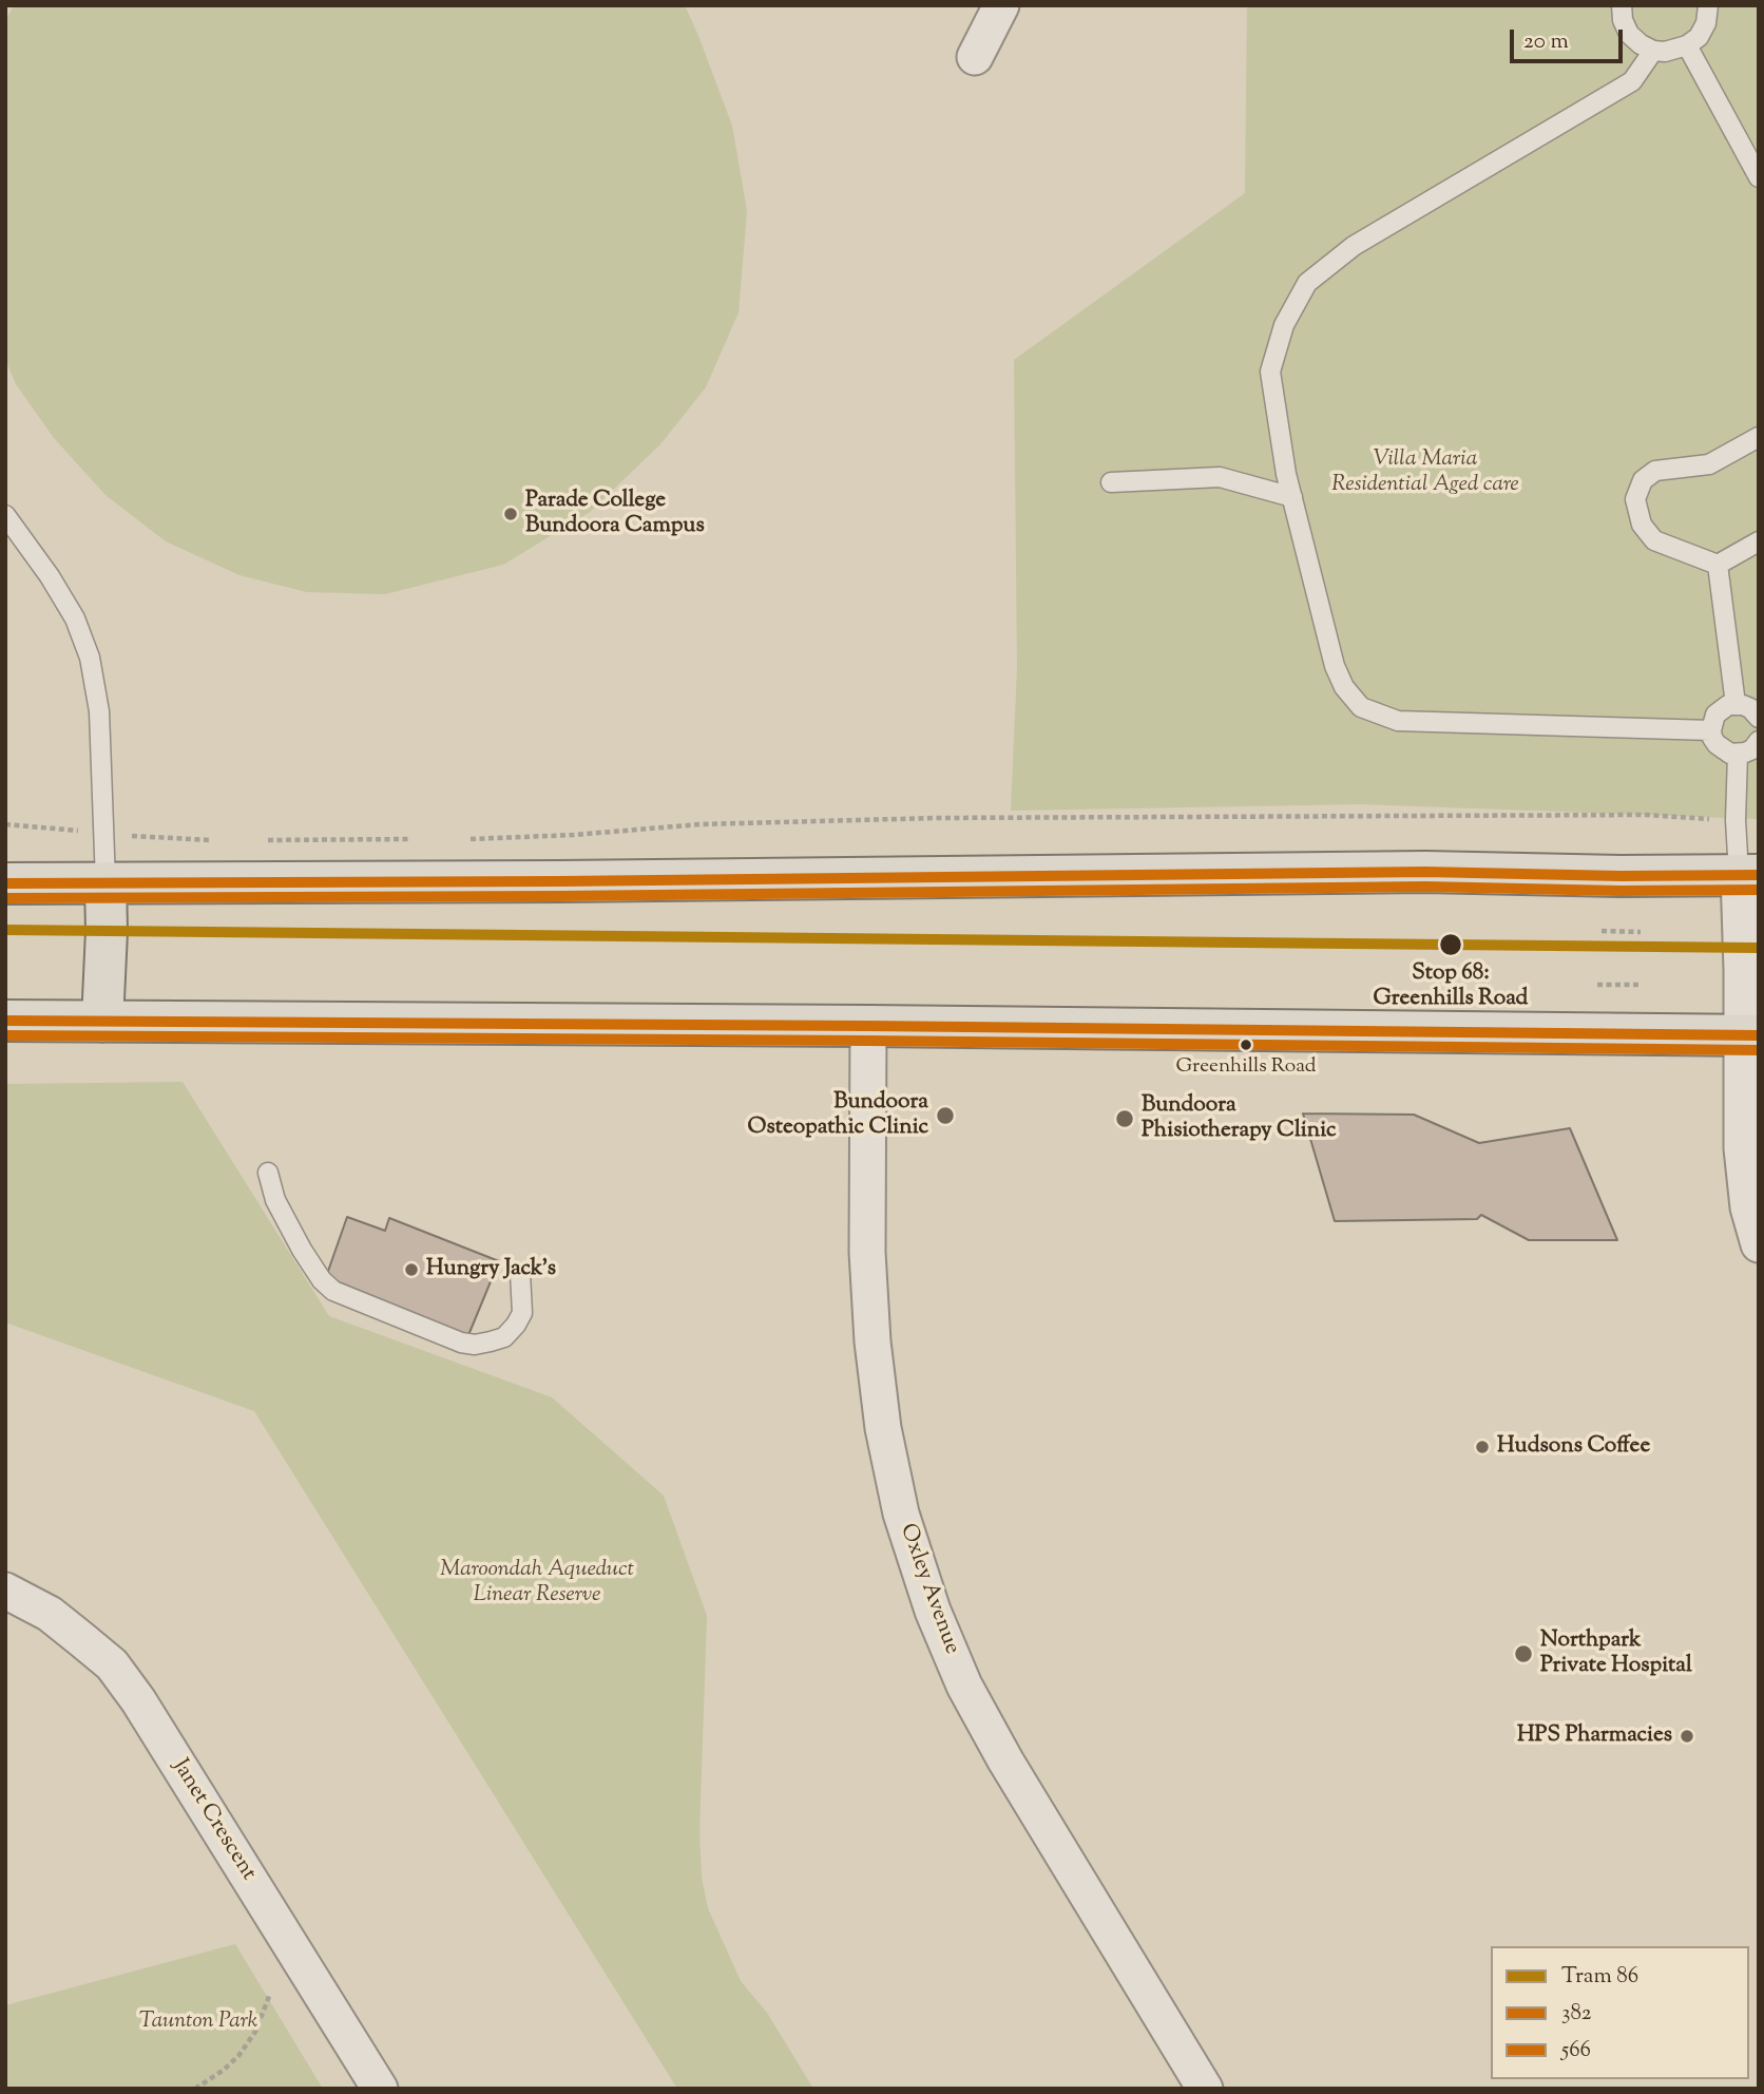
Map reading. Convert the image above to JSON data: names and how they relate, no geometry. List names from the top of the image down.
{
  "streets": {
    "street": ["Oxley Avenue", "Janet Crescent"]
  },
  "parks": ["Villa Maria Residential Aged care", "Maroondah Aqueduct Linear Reserve", "Taunton Park"],
  "places": [
    "Parade College Bundoora Campus",
    "Stop 68: Greenhills Road",
    "Greenhills Road",
    "Bundoora Osteopathic Clinic",
    "Bundoora Phisiotherapy Clinic",
    "Hungry Jack's",
    "Hudsons Coffee",
    "Northpark Private Hospital",
    "HPS Pharmacies"
  ],
  "lines": ["transit line 382", "transit line 566", "tram line 86"],
  "legend": ["Tram 86", "382", "566"],
  "scale_bar": "20 m"
}
